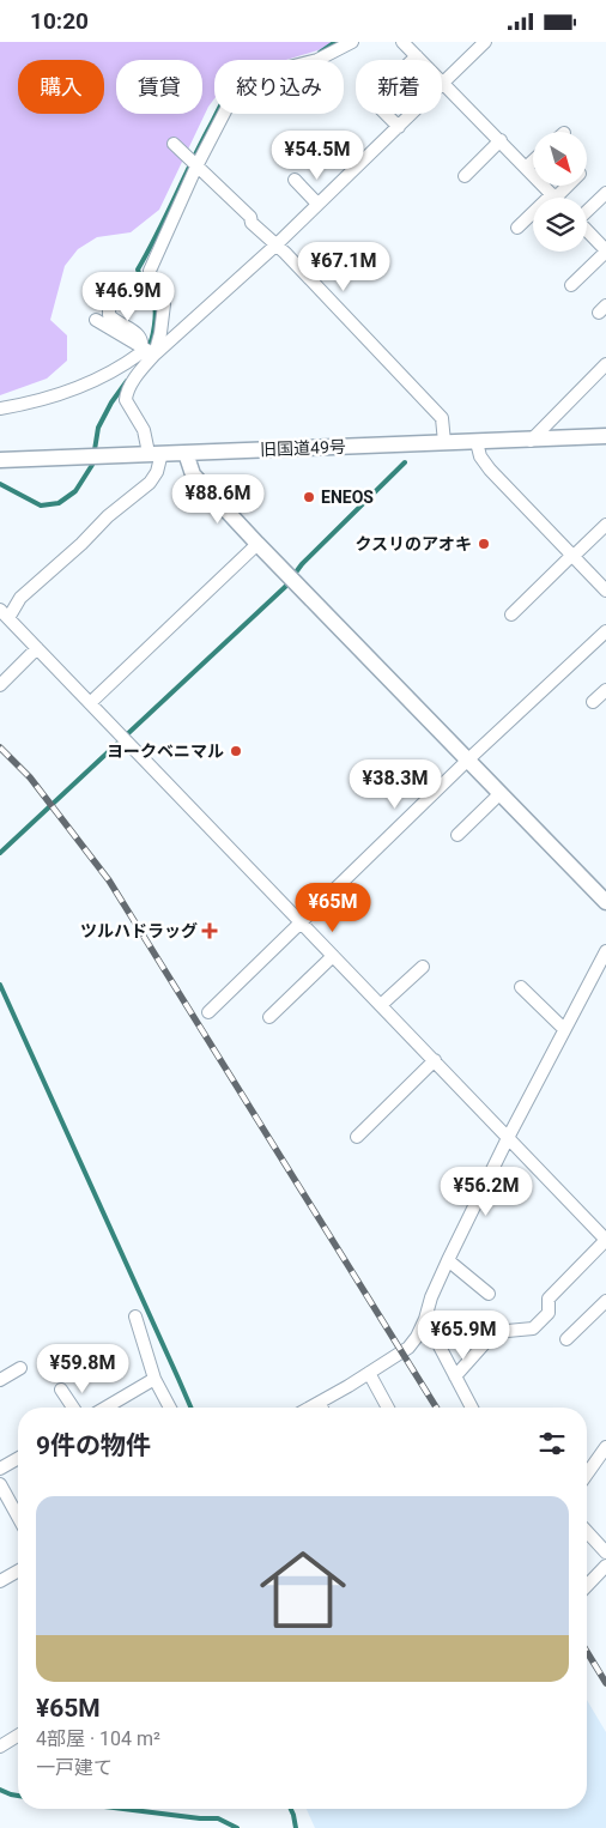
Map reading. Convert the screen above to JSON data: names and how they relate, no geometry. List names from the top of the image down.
{
  "streets": {
    "street": ["旧国道49号"]
  },
  "places": {
    "other": ["ENEOS", "クスリのアオキ", "ヨークベニマル"],
    "health": ["ツルハドラッグ"]
  },
  "north": "bottom right",
  "page": {
    "status": "10:20",
    "chip": [
      "購入",
      "賃貸",
      "絞り込み",
      "新着"
    ],
    "price": [
      "¥54.5M",
      "¥67.1M",
      "¥46.9M",
      "¥88.6M",
      "¥38.3M",
      "¥65M",
      "¥56.2M",
      "¥65.9M",
      "¥59.8M"
    ],
    "heading": "9件の物件",
    "list": [
      {
        "name": "¥65M",
        "note": "4部屋 · 104 m² · 一戸建て"
      }
    ]
  }
}
